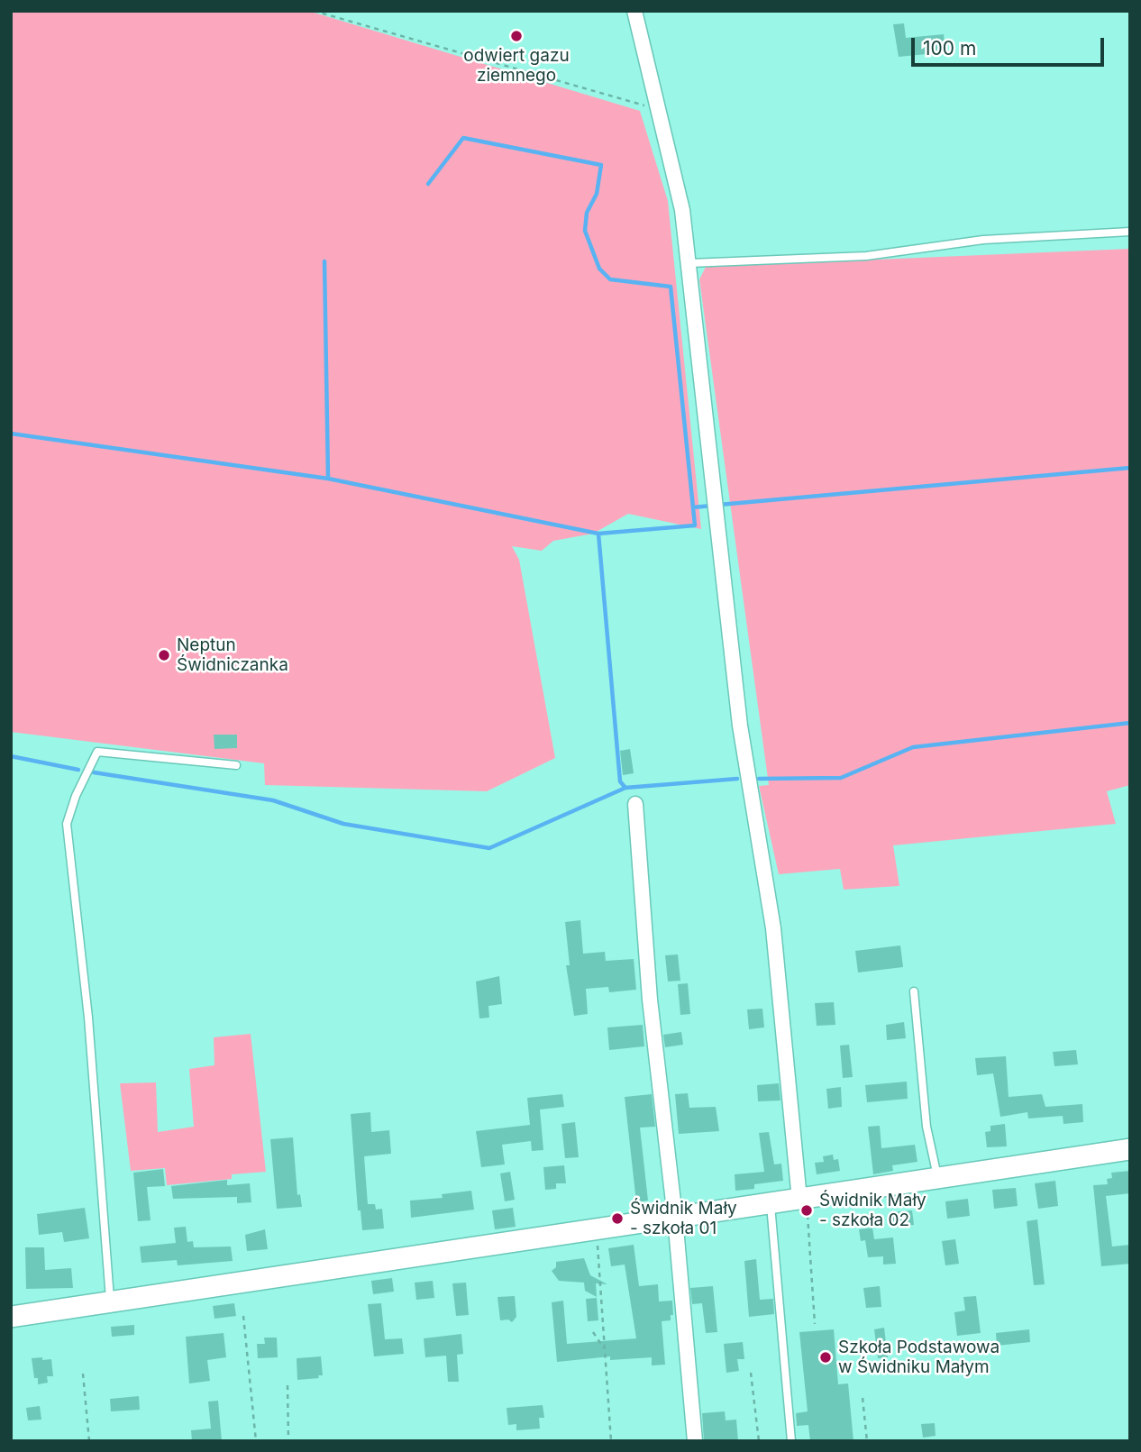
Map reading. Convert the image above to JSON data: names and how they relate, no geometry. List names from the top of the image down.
{
  "places": [
    "odwiert gazu ziemnego",
    "Neptun Świdniczanka",
    "Świdnik Mały - szkoła 02",
    "Świdnik Mały - szkoła 01",
    "Szkoła Podstawowa w Świdniku Małym"
  ],
  "scale_bar": "100 m"
}
